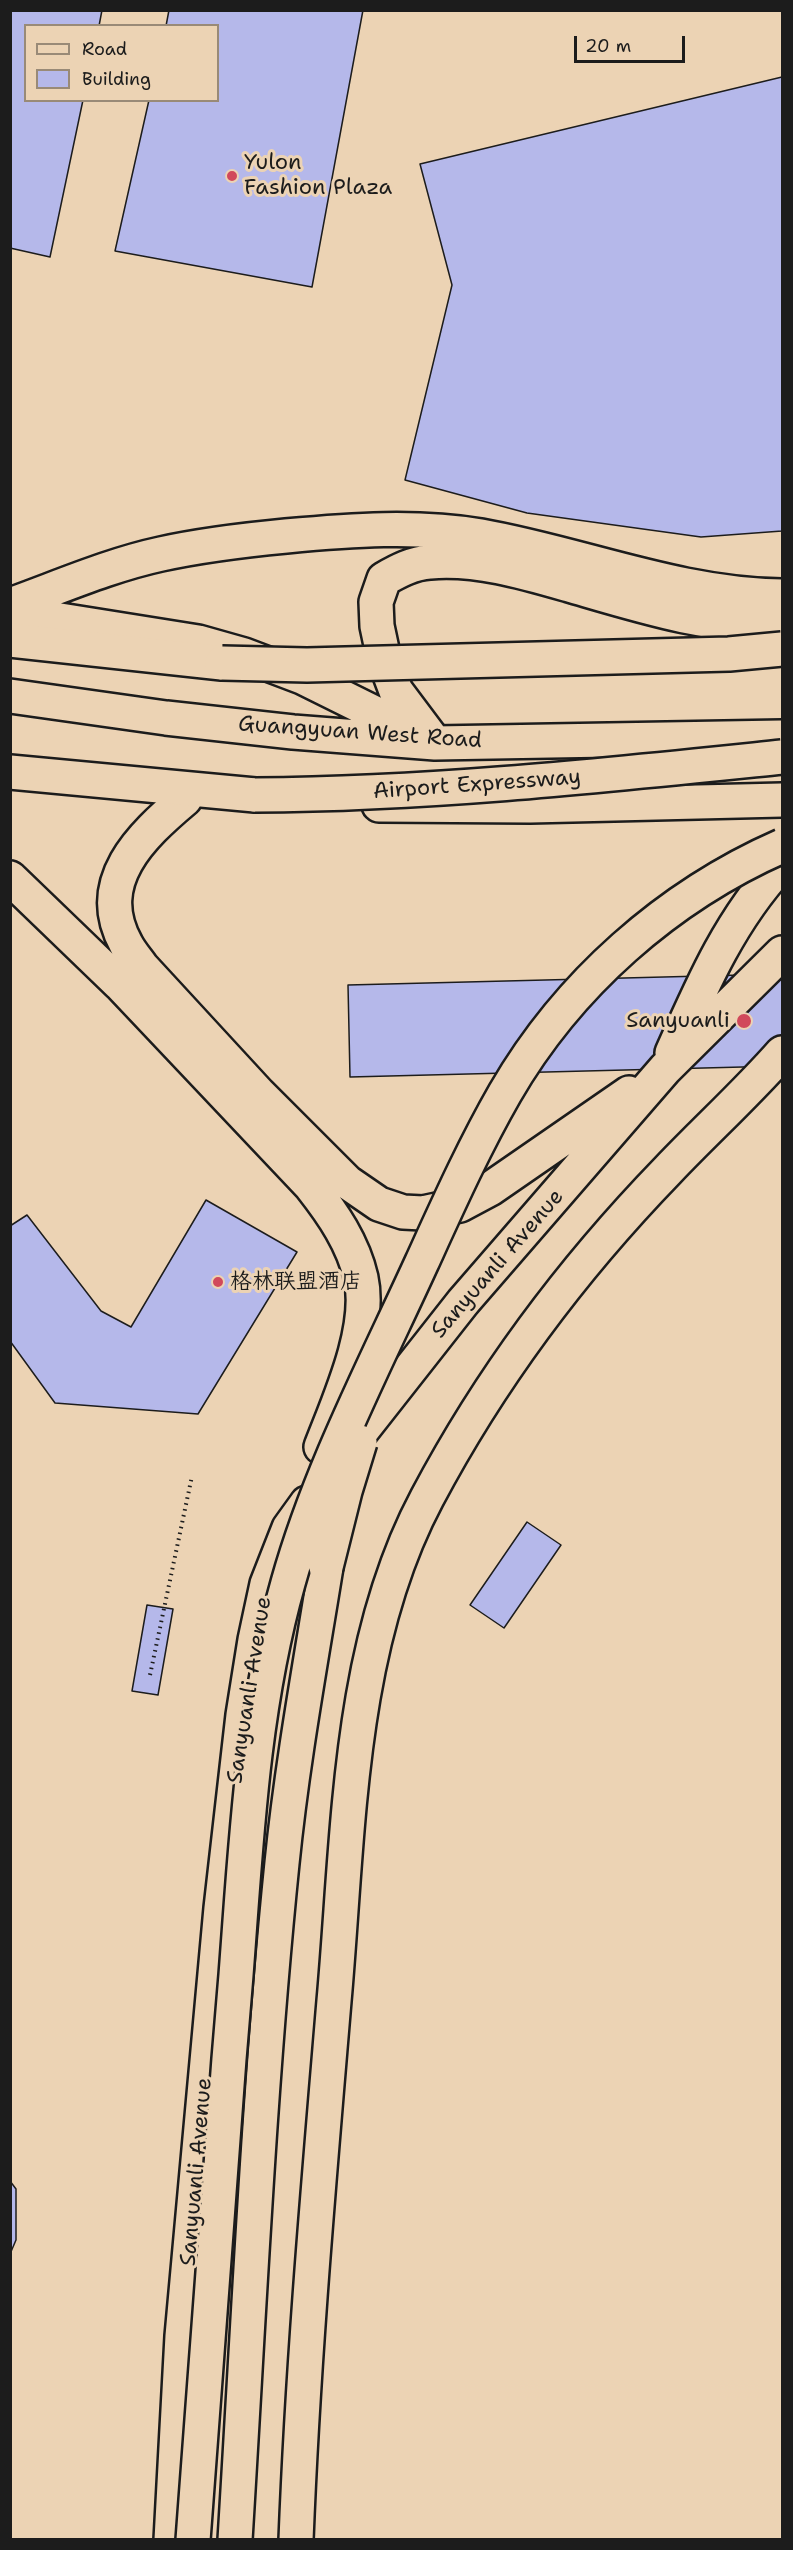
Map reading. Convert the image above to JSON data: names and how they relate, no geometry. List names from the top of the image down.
{
  "streets": {
    "main road": ["Guangyuan West Road", "Airport Expressway", "Sanyuanli Avenue"]
  },
  "places": ["Yulon Fashion Plaza", "Sanyuanli", "格林联盟酒店"],
  "legend": ["Road", "Building"],
  "scale_bar": "20 m"
}
